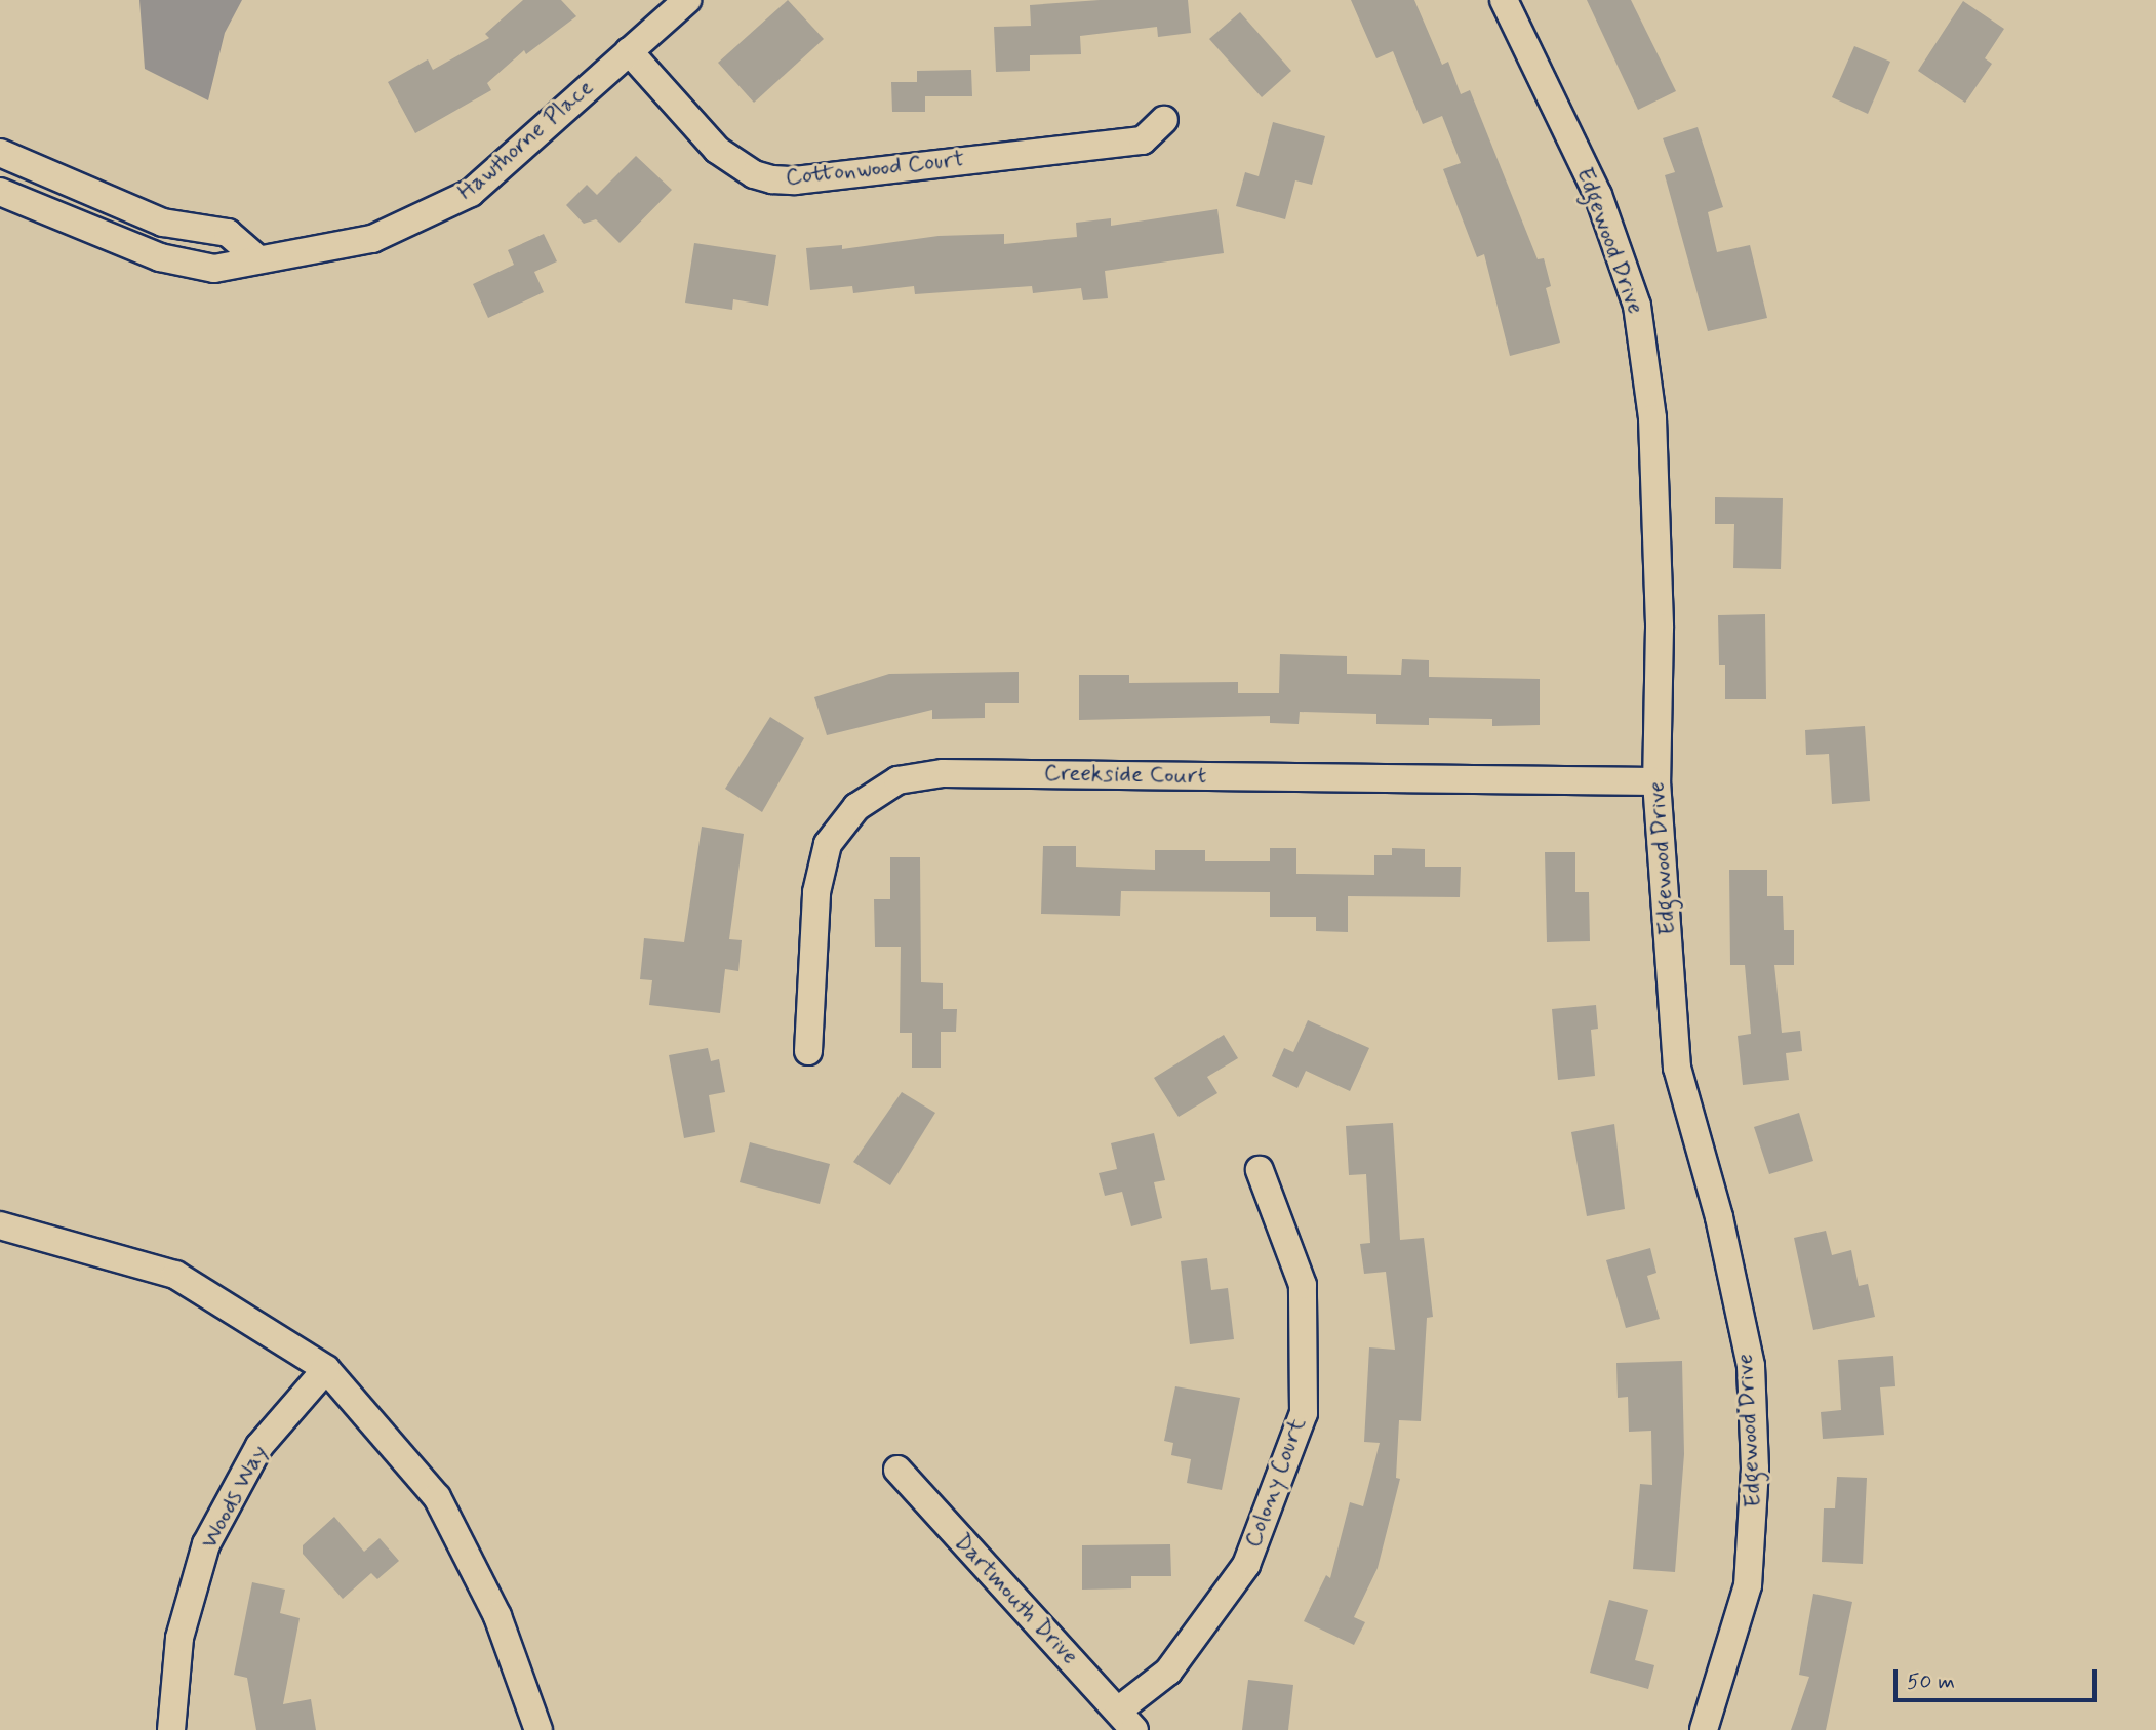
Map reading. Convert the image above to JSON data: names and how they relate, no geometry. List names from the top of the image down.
{
  "streets": {
    "street": [
      "Hawthorne Place",
      "Cottonwood Court",
      "Edgewood Drive",
      "Creekside Court",
      "Colony Court",
      "Woods Way",
      "Dartmouth Drive"
    ]
  },
  "crossings": [
    ["Hawthorne Place", "Cottonwood Court"],
    ["Edgewood Drive", "Creekside Court"],
    ["Colony Court", "Dartmouth Drive"]
  ],
  "scale_bar": "50 m"
}
